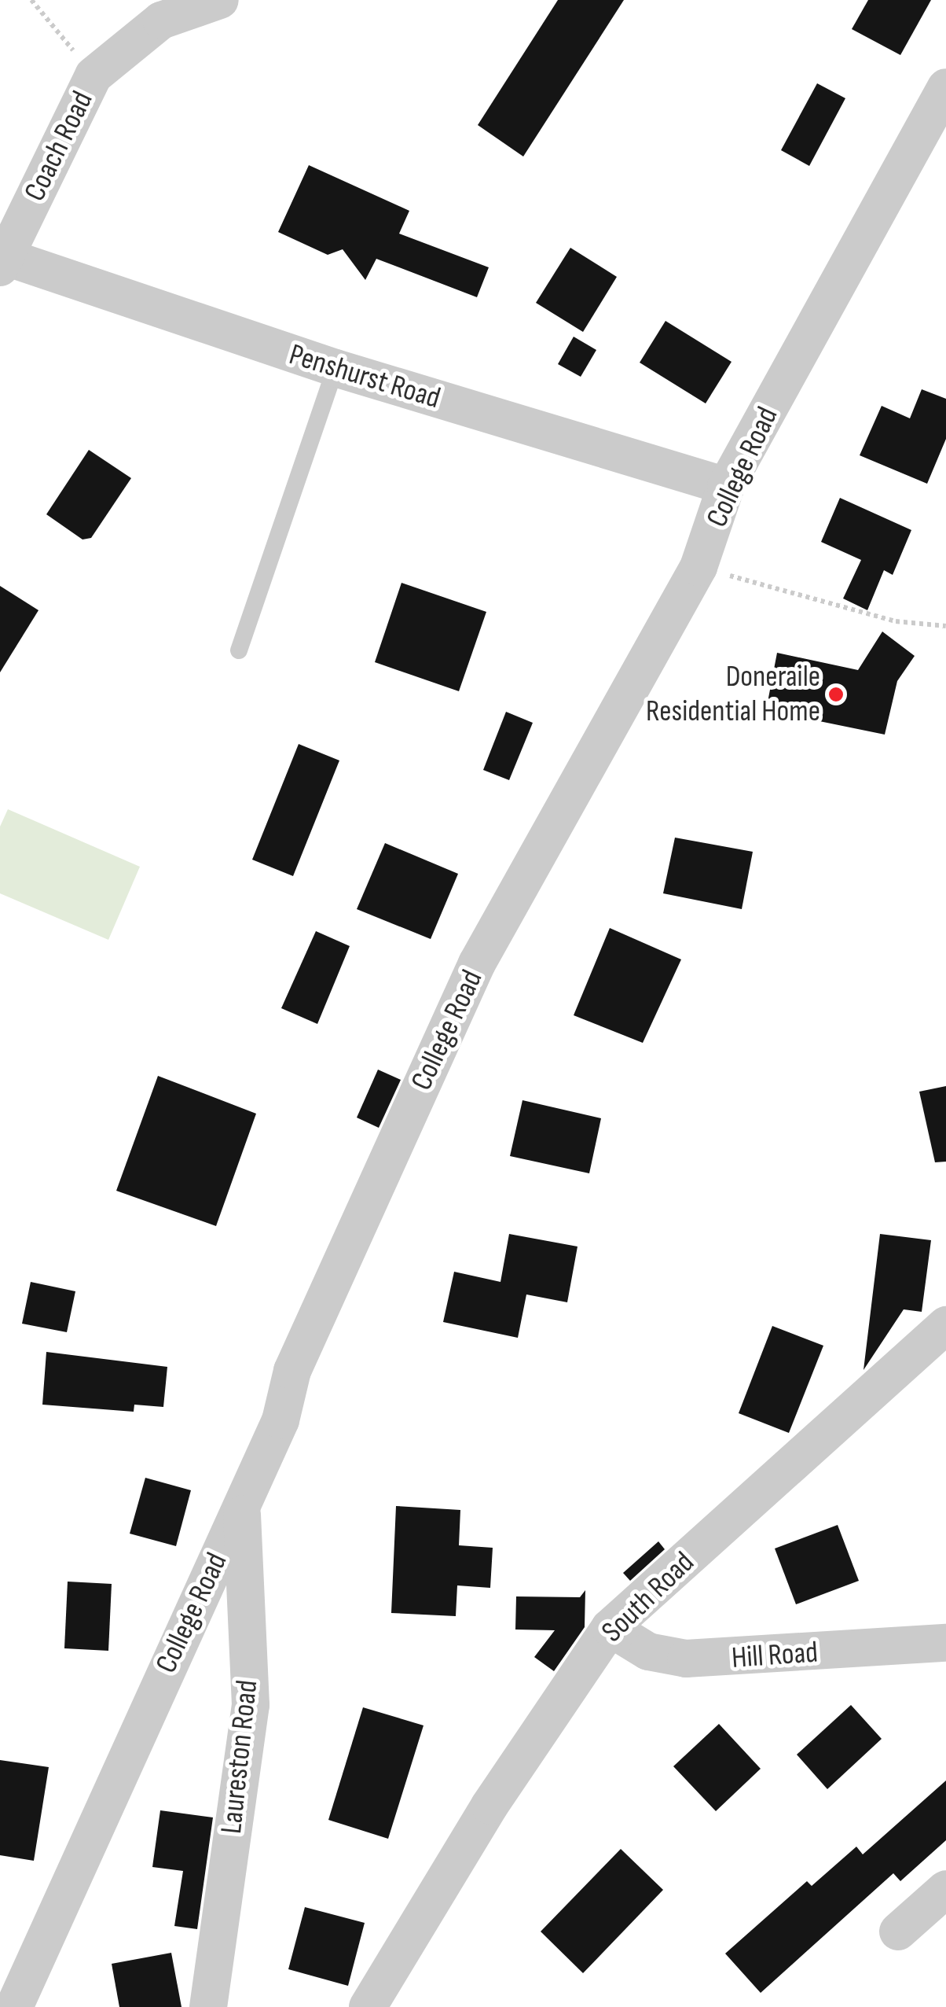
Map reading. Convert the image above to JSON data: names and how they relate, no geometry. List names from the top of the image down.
{
  "streets": {
    "street": [
      "Coach Road",
      "Penshurst Road",
      "College Road",
      "South Road",
      "Hill Road",
      "Laureston Road"
    ]
  },
  "crossings": [
    ["Coach Road", "Penshurst Road"],
    ["Penshurst Road", "College Road"],
    ["College Road", "Laureston Road"],
    ["South Road", "Hill Road"]
  ],
  "places": ["Doneraile Residential Home"]
}
